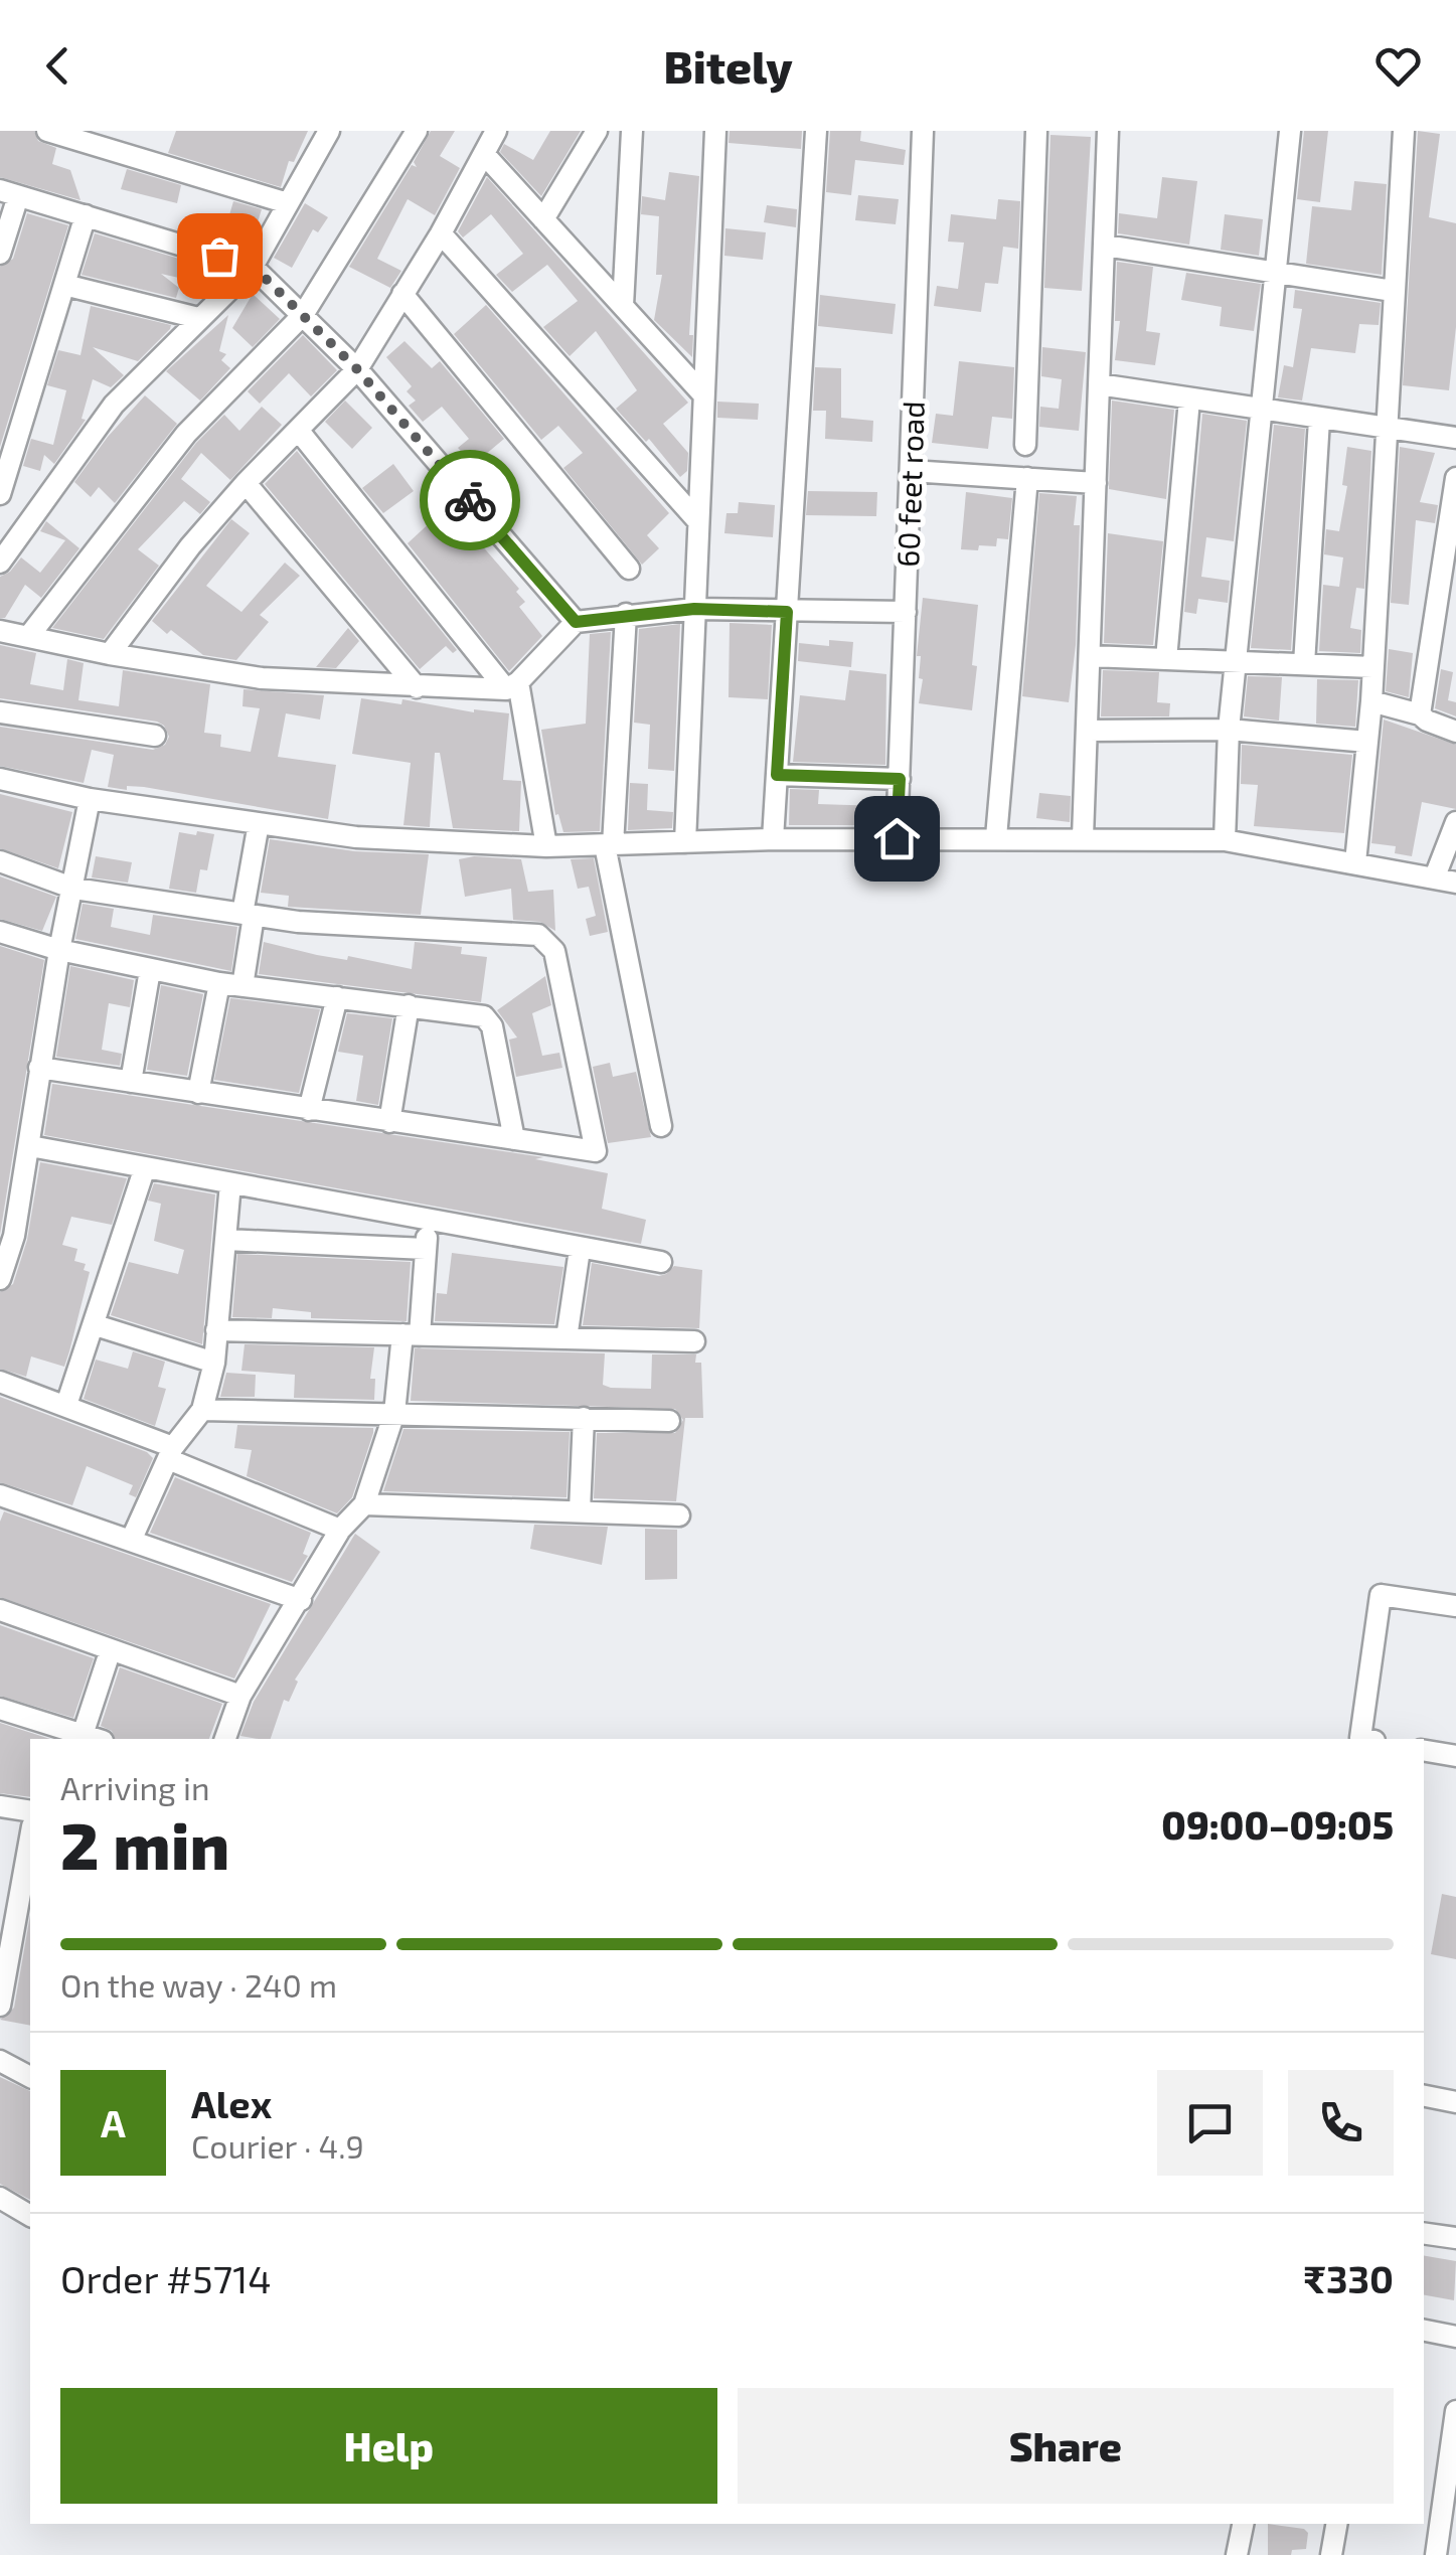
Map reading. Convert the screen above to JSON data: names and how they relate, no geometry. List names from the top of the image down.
{
  "streets": {
    "street": ["60 feet road"]
  },
  "page": {
    "header": "Bitely",
    "heading": ["2 min", "Arriving in", "09:00–09:05"],
    "panel": [
      "Alex",
      "Courier · 4.9",
      "Order #5714",
      "₹330"
    ],
    "bar": "On the way · 240 m",
    "round": "A",
    "buttons": ["Help", "Share"]
  }
}
